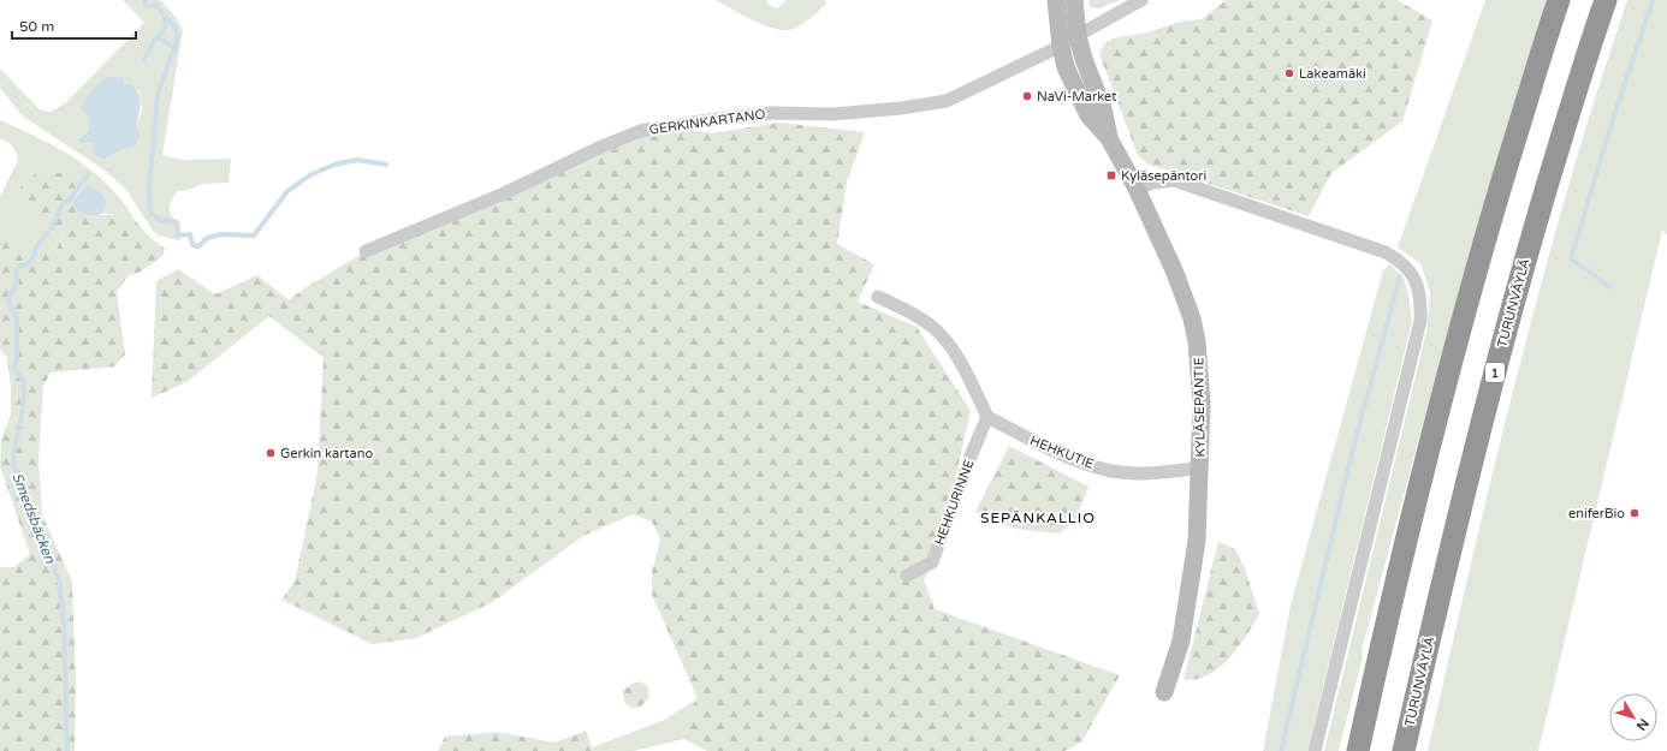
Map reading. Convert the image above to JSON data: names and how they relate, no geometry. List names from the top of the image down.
{
  "streets": {
    "highway": ["TURUNVÄYLÄ", "1"],
    "main road": ["KYLÄSEPÄNTIE"],
    "street": ["GERKINKARTANO", "HEHKUTIE", "HEHKURINNE"]
  },
  "crossings": [
    ["GERKINKARTANO", "KYLÄSEPÄNTIE"],
    ["KYLÄSEPÄNTIE", "HEHKUTIE"],
    ["HEHKUTIE", "HEHKURINNE"]
  ],
  "districts": ["SEPÄNKALLIO"],
  "water": ["Smedsbäcken"],
  "places": {
    "other": [
      "Lakeamäki",
      "NaVi-Market",
      "Gerkin kartano",
      "eniferBio"
    ],
    "transit": ["Kyläsepäntori"]
  },
  "scale_bar": "50 m",
  "north": "bottom right"
}
